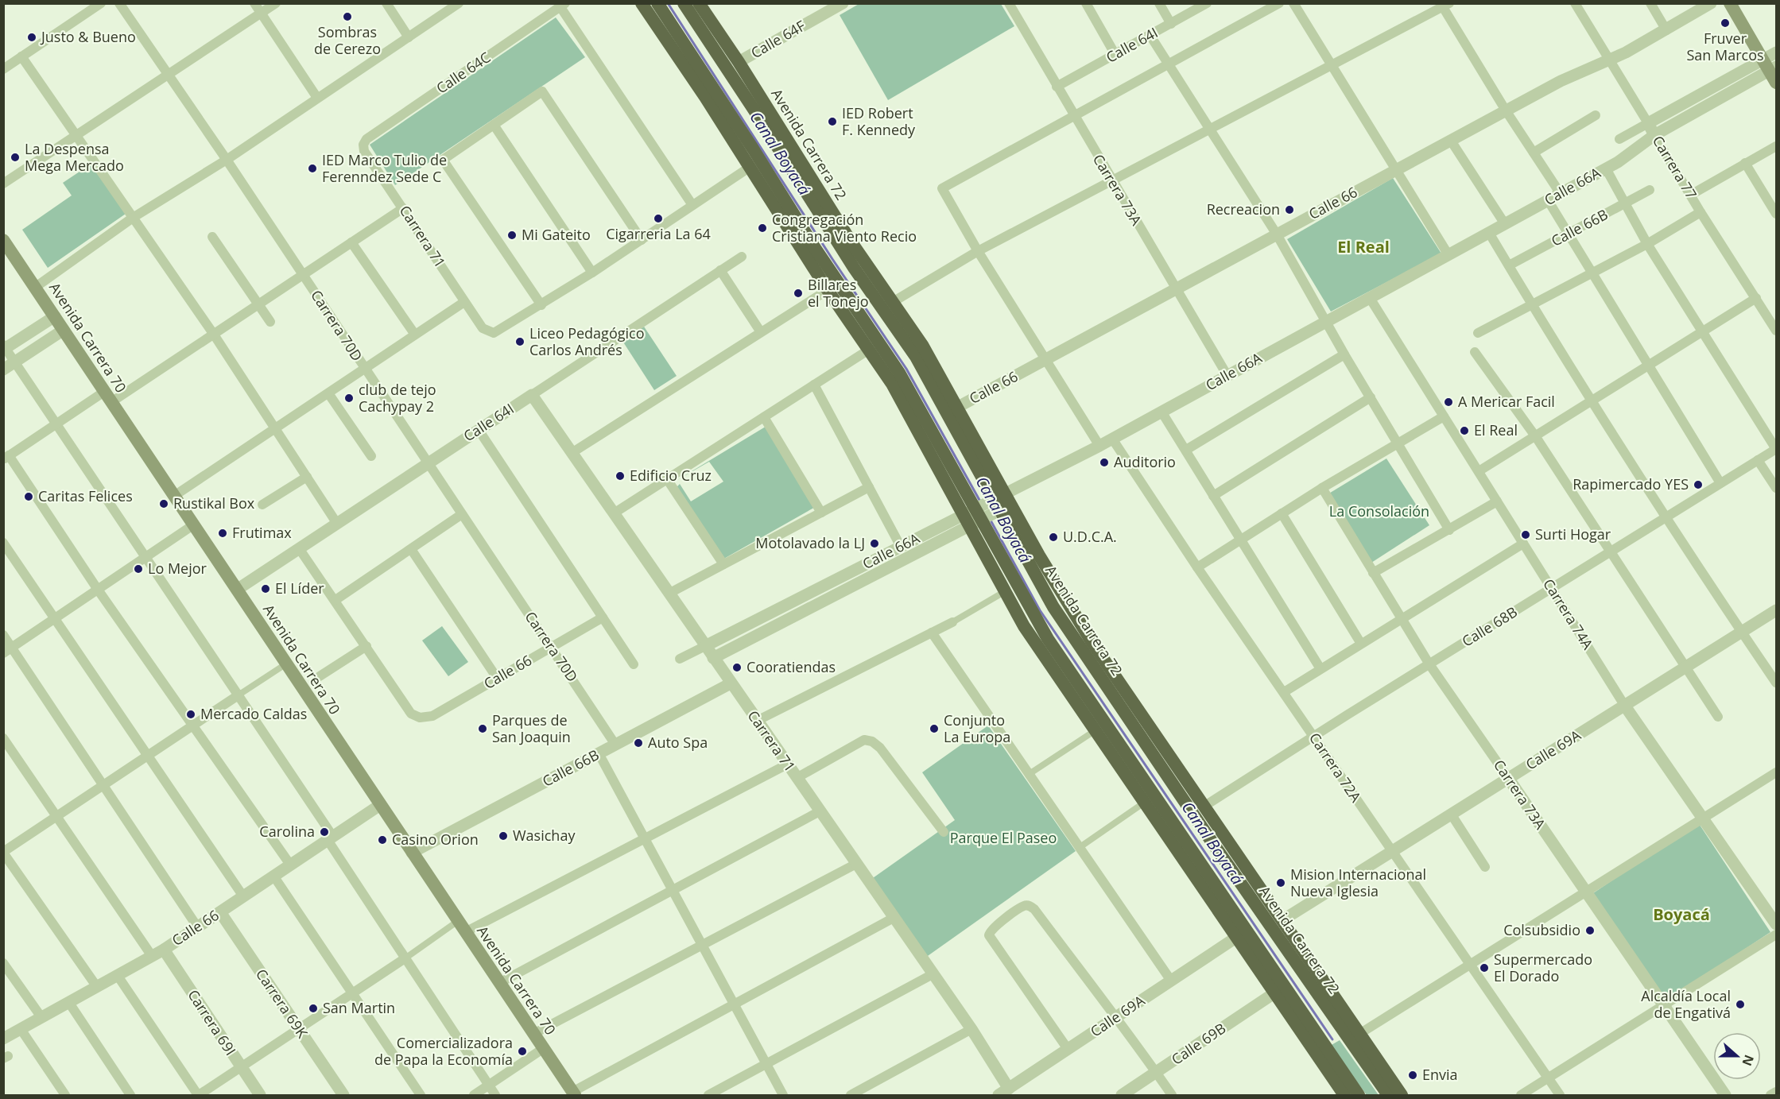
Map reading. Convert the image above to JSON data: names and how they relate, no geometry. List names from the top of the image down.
{
  "streets": {
    "highway": ["Avenida Carrera 72"],
    "main road": ["Avenida Carrera 70"],
    "street": [
      "Calle 64F",
      "Calle 64I",
      "Calle 64C",
      "Carrera 77",
      "Calle 66A",
      "Carrera 73A",
      "Calle 66",
      "Calle 66B",
      "Carrera 71",
      "Carrera 70D",
      "Carrera 74A",
      "Calle 68B",
      "Calle 69A",
      "Carrera 72A",
      "Carrera 69K",
      "Carrera 69I",
      "Calle 69B"
    ]
  },
  "crossings": [
    ["Calle 64F", "Avenida Carrera 72"],
    ["Calle 64I", "Carrera 73A"],
    ["Calle 64I", "Carrera 71"],
    ["Calle 64I", "Carrera 70D"],
    ["Calle 64I", "Avenida Carrera 70"],
    ["Calle 64C", "Carrera 71"],
    ["Avenida Carrera 72", "Calle 66A"],
    ["Avenida Carrera 72", "Calle 66"],
    ["Avenida Carrera 72", "Calle 68B"],
    ["Avenida Carrera 72", "Calle 69A"],
    ["Avenida Carrera 72", "Calle 69B"],
    ["Carrera 77", "Calle 66A"],
    ["Carrera 77", "Calle 66"],
    ["Calle 66A", "Carrera 73A"],
    ["Calle 66A", "Carrera 71"],
    ["Calle 66A", "Carrera 74A"],
    ["Calle 66A", "Carrera 72A"],
    ["Carrera 73A", "Calle 66"],
    ["Carrera 73A", "Calle 68B"],
    ["Carrera 73A", "Calle 69A"],
    ["Calle 66", "Carrera 70D"],
    ["Calle 66", "Avenida Carrera 70"],
    ["Calle 66", "Carrera 69K"],
    ["Calle 66", "Carrera 69I"],
    ["Calle 66B", "Carrera 71"],
    ["Calle 66B", "Carrera 70D"],
    ["Calle 66B", "Avenida Carrera 70"],
    ["Carrera 71", "Calle 69A"],
    ["Carrera 74A", "Calle 68B"],
    ["Carrera 74A", "Calle 69A"],
    ["Calle 68B", "Carrera 72A"],
    ["Calle 69A", "Carrera 72A"]
  ],
  "districts": ["El Real", "Boyacá"],
  "water": ["Canal Boyacá"],
  "parks": ["La Consolación", "Parque El Paseo"],
  "places": [
    "Sombras de Cerezo",
    "Fruver San Marcos",
    "Justo & Bueno",
    "IED Robert F. Kennedy",
    "La Despensa Mega Mercado",
    "IED Marco Tulio de Ferenndez Sede C",
    "Recreacion",
    "Cigarreria La 64",
    "Congregación Cristiana Viento Recio",
    "Mi Gateito",
    "Billares el Tonejo",
    "Liceo Pedagógico Carlos Andrés",
    "club de tejo Cachypay 2",
    "A Mericar Facil",
    "El Real",
    "Auditorio",
    "Edificio Cruz",
    "Rapimercado YES",
    "Caritas Felices",
    "Rustikal Box",
    "Frutimax",
    "Surti Hogar",
    "U.D.C.A.",
    "Motolavado la LJ",
    "Lo Mejor",
    "El Líder",
    "Cooratiendas",
    "Mercado Caldas",
    "Parques de San Joaquin",
    "Conjunto La Europa",
    "Auto Spa",
    "Carolina",
    "Wasichay",
    "Casino Orion",
    "Mision Internacional Nueva Iglesia",
    "Colsubsidio",
    "Supermercado El Dorado",
    "Alcaldía Local de Engativá",
    "San Martin",
    "Comercializadora de Papa la Economía",
    "Envia"
  ],
  "north": "right"
}
